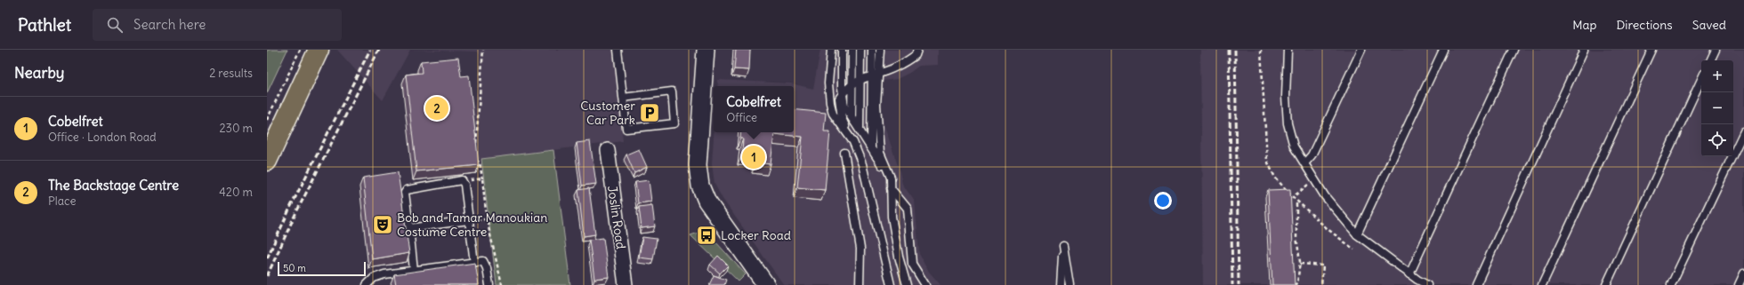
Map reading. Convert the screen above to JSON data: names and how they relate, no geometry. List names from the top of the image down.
{
  "streets": {
    "street": ["Joslin Road"]
  },
  "places": {
    "parking": ["Customer Car Park"],
    "theatre": ["Bob and Tamar Manoukian Costume Centre"],
    "bus stop": ["Locker Road"]
  },
  "scale_bar": "50 m",
  "page": {
    "header": "Pathlet",
    "search": "Search here",
    "nav": ["Map", "Directions", "Saved"],
    "heading": ["Nearby", "2 results"],
    "map_buttons": ["+", "−"],
    "popup": ["Cobelfret", "Office"],
    "pins": ["2", "1"],
    "list": [
      {
        "mark": "1",
        "name": "Cobelfret",
        "note": "Office · London Road",
        "value": "230 m"
      },
      {
        "mark": "2",
        "name": "The Backstage Centre",
        "note": "Place",
        "value": "420 m"
      }
    ],
    "scale": "50 m"
  }
}
